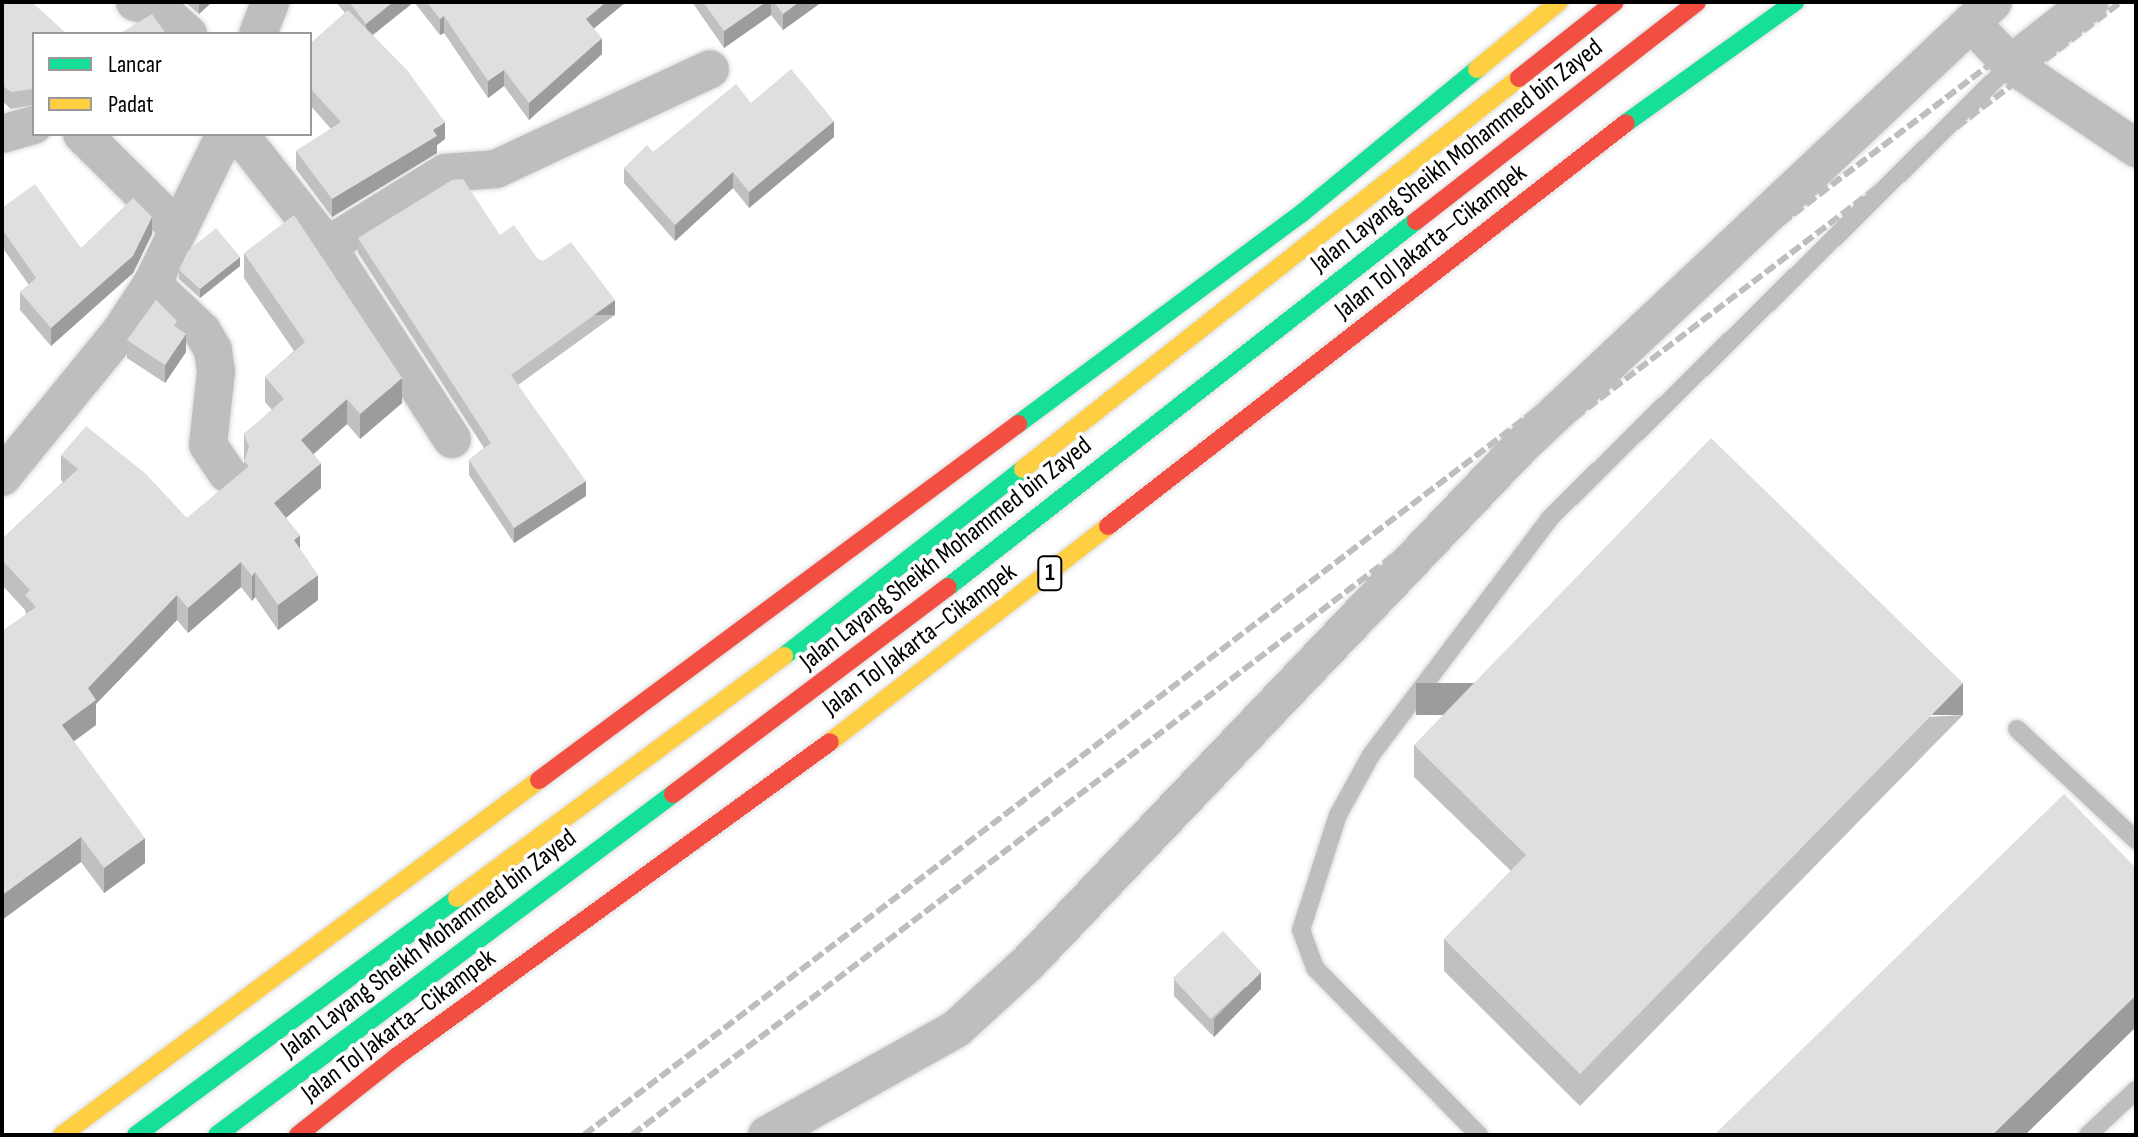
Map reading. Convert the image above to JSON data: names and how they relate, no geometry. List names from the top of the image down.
{
  "streets": {
    "highway": ["Jalan Layang Sheikh Mohammed bin Zayed", "Jalan Tol Jakarta–Cikampek", "1"]
  },
  "legend": ["Lancar", "Padat"]
}
